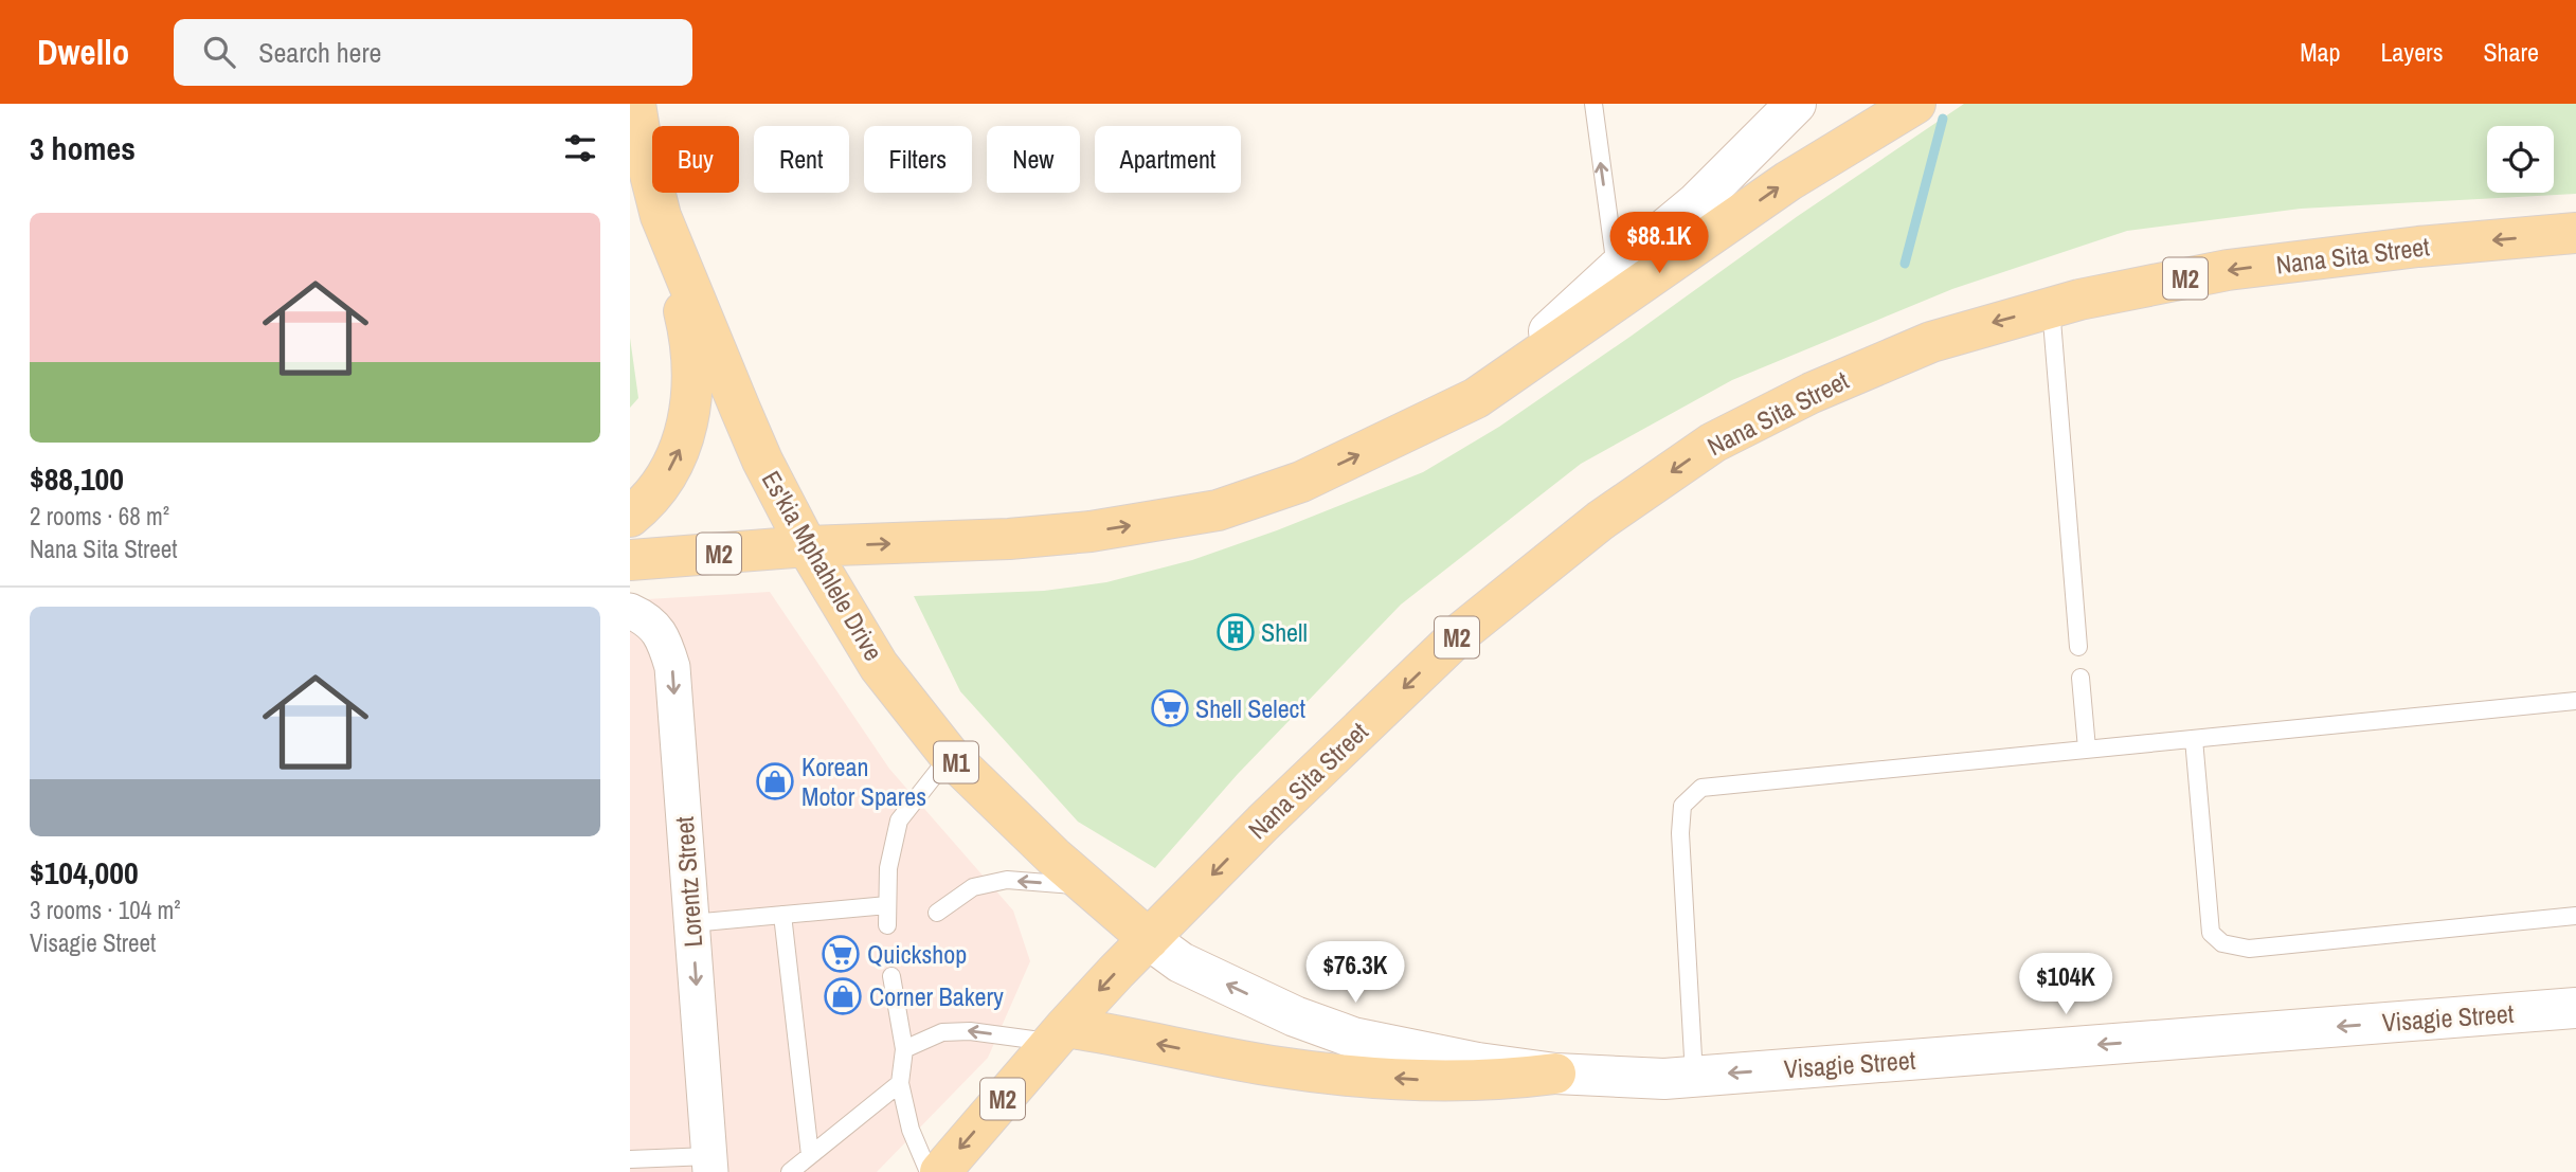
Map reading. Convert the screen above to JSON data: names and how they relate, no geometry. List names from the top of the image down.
{
  "streets": {
    "main road": [
      "Nana Sita Street",
      "M2",
      "Es'kia Mphahlele Drive",
      "M1"
    ],
    "street": ["Lorentz Street", "Visagie Street"]
  },
  "crossings": [
    ["Nana Sita Street", "M2"],
    ["Nana Sita Street", "Es'kia Mphahlele Drive"],
    ["Nana Sita Street", "Visagie Street"],
    ["M2", "Es'kia Mphahlele Drive"],
    ["M2", "Visagie Street"],
    ["Es'kia Mphahlele Drive", "Visagie Street"]
  ],
  "one_way": ["Lorentz Street", "Visagie Street"],
  "places": {
    "building": ["Shell"],
    "supermarket": ["Shell Select", "Quickshop"],
    "shop": ["Korean Motor Spares", "Corner Bakery"]
  },
  "page": {
    "header": "Dwello",
    "search": "Search here",
    "nav": ["Map", "Layers", "Share"],
    "heading": "3 homes",
    "chip": [
      "Buy",
      "Rent",
      "Filters",
      "New",
      "Apartment"
    ],
    "list": [
      {
        "name": "$88,100",
        "note": "2 rooms · 68 m² · Nana Sita Street"
      },
      {
        "name": "$104,000",
        "note": "3 rooms · 104 m² · Visagie Street"
      }
    ],
    "price": ["$88.1K", "$76.3K", "$104K"]
  }
}
